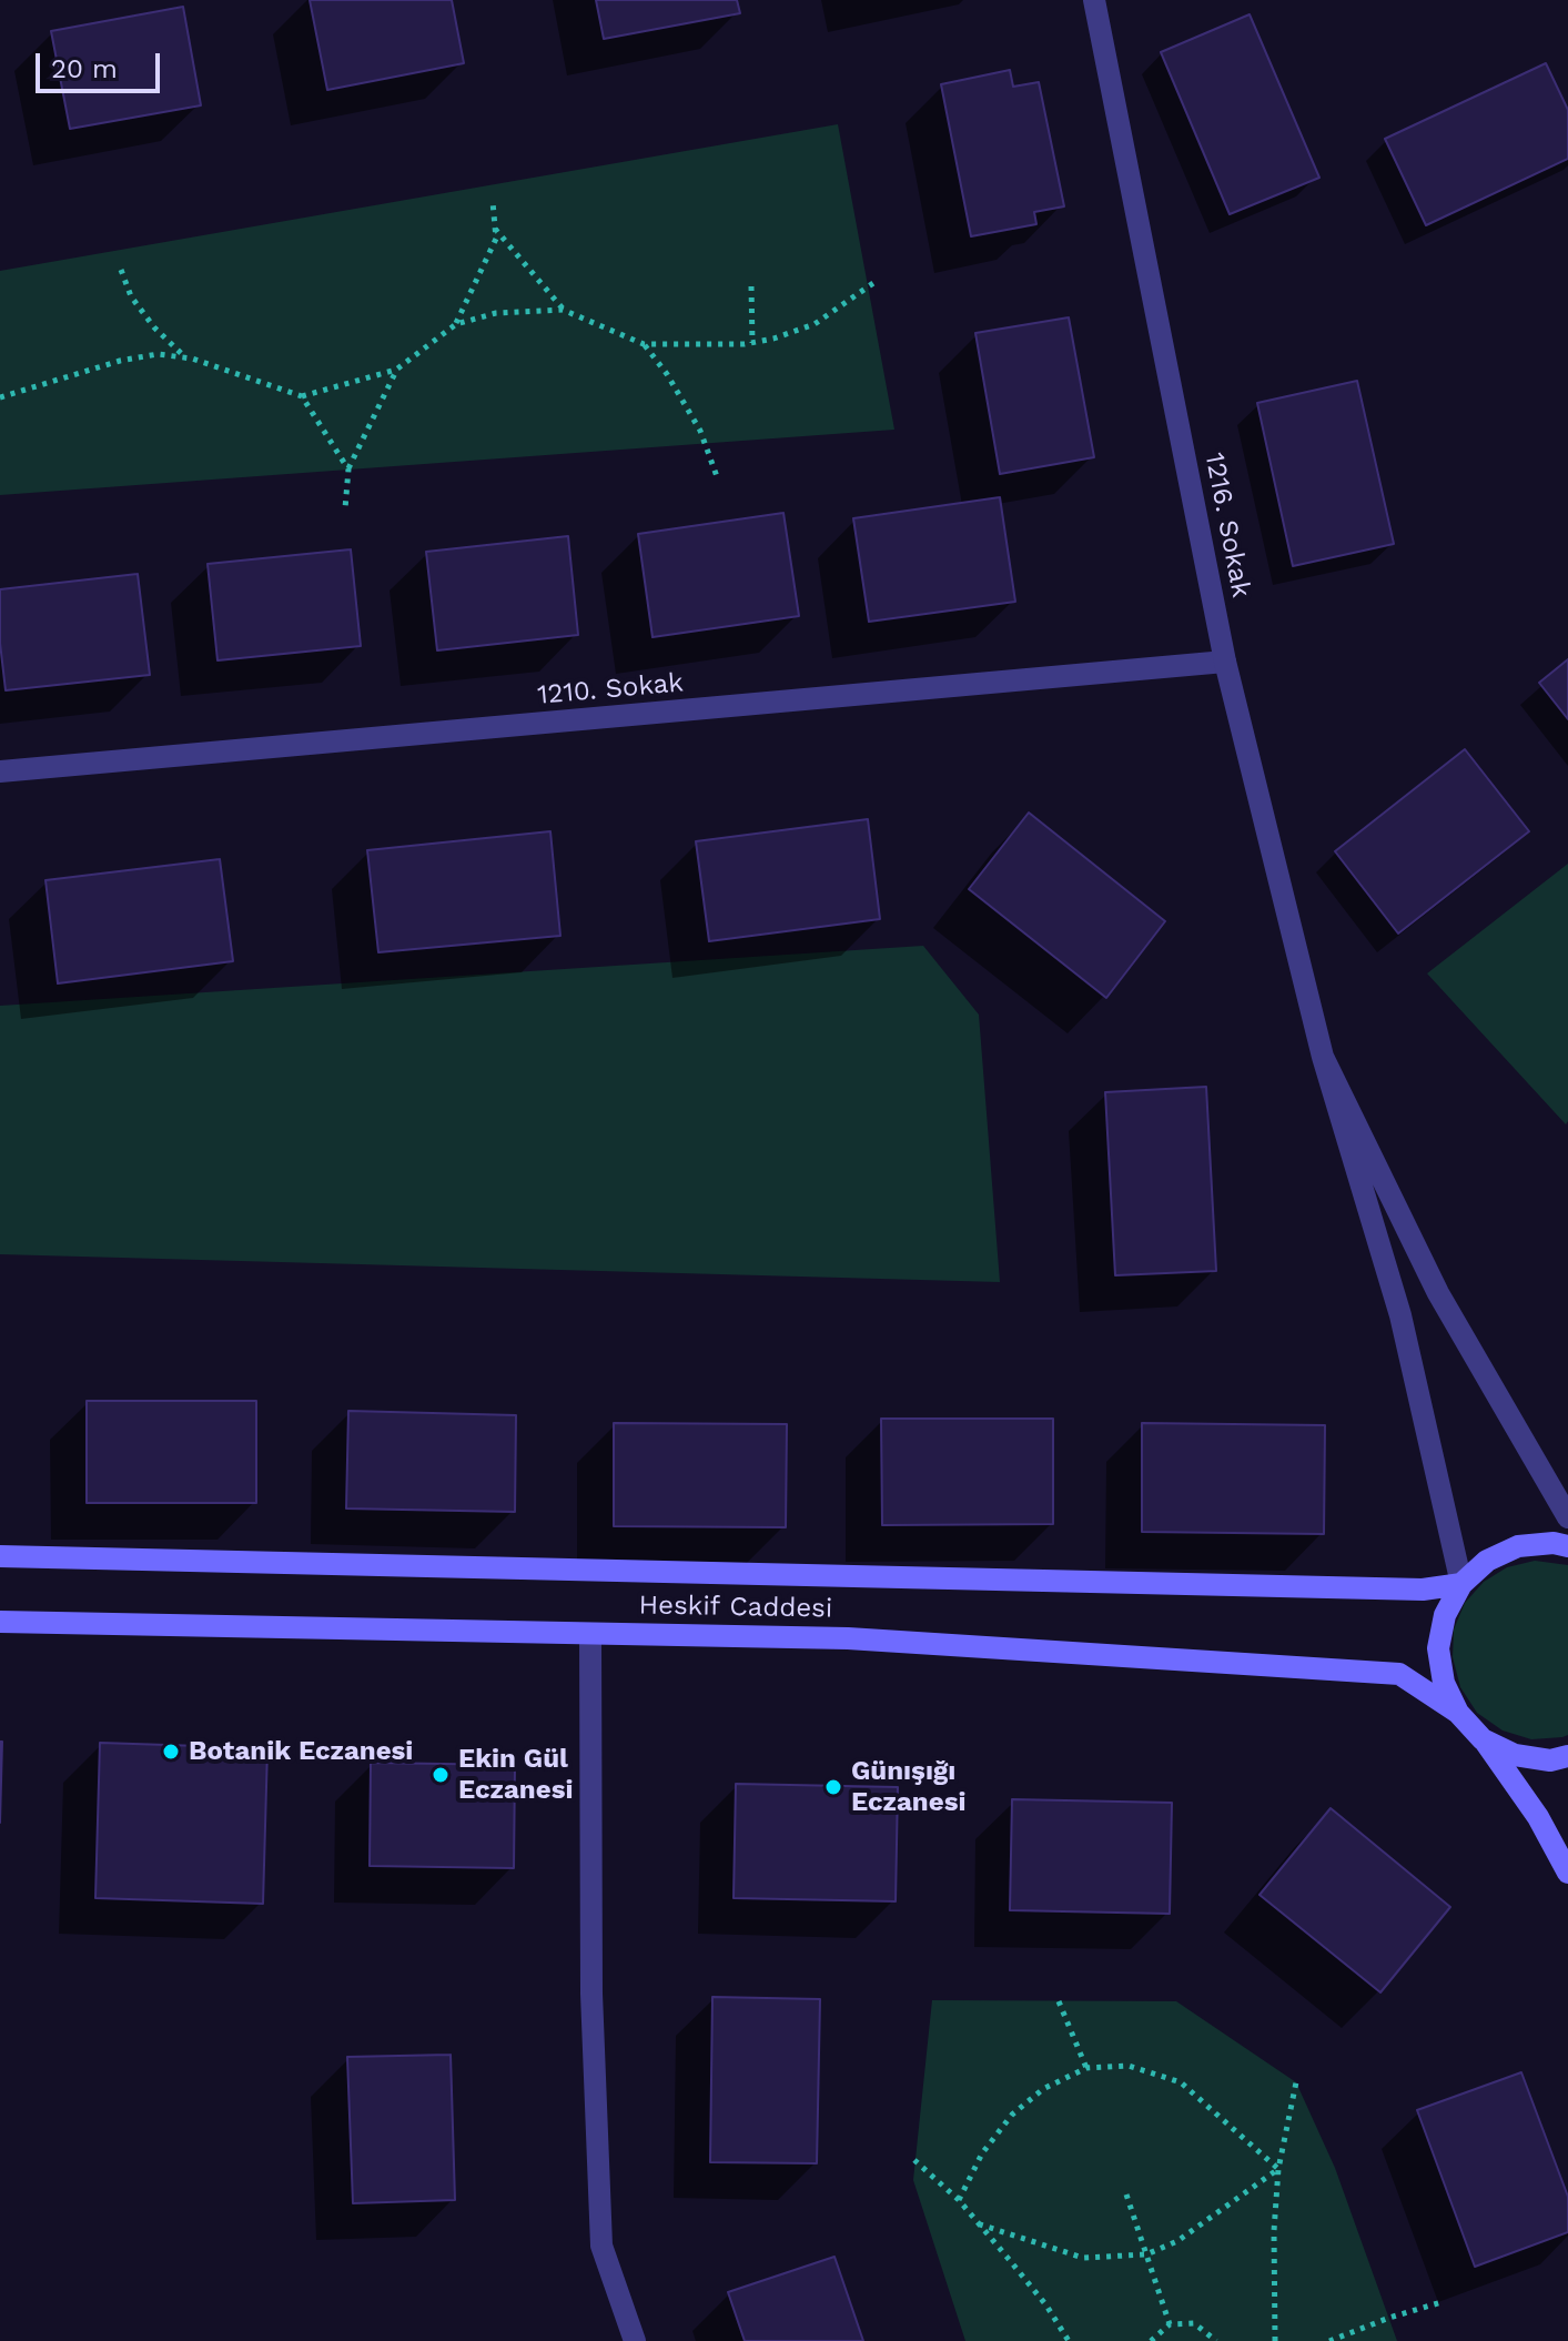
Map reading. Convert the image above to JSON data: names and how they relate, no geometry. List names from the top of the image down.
{
  "streets": {
    "main road": ["Heskif Caddesi"],
    "street": ["1216. Sokak", "1210. Sokak"]
  },
  "crossings": [
    ["1216. Sokak", "1210. Sokak"]
  ],
  "places": ["Botanik Eczanesi", "Ekin Gül Eczanesi", "Günışığı Eczanesi"],
  "scale_bar": "20 m"
}
